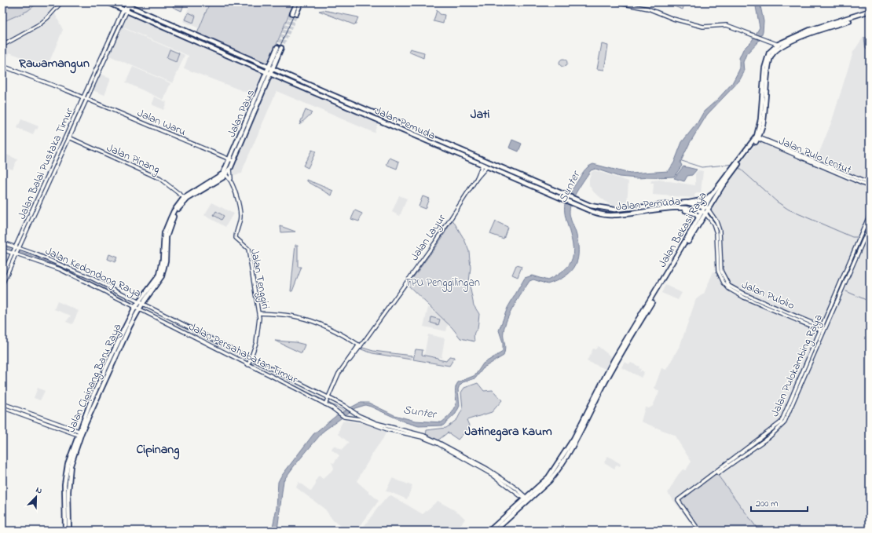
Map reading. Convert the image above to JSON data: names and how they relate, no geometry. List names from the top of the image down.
{
  "streets": {
    "main road": [
      "Jalan Paus",
      "Jalan Pemuda",
      "Jalan Bekasi Raya",
      "Jalan Cipinang Baru Raya"
    ],
    "street": [
      "Jalan Waru",
      "Jalan Pulo Lentut",
      "Jalan Pinang",
      "Jalan Balai Pustaka Timur",
      "Jalan Layur",
      "Jalan Kedondong Raya",
      "Jalan Tenggiri",
      "Jalan Pulolio",
      "Jalan Persahabatan Timur",
      "Jalan Pulokambing Raya"
    ]
  },
  "crossings": [
    ["Jalan Paus", "Jalan Waru"],
    ["Jalan Paus", "Jalan Pemuda"],
    ["Jalan Waru", "Jalan Balai Pustaka Timur"],
    ["Jalan Pemuda", "Jalan Bekasi Raya"],
    ["Jalan Pemuda", "Jalan Layur"],
    ["Jalan Pemuda", "Jalan Pulolio"],
    ["Jalan Pulo Lentut", "Jalan Bekasi Raya"],
    ["Jalan Pinang", "Jalan Balai Pustaka Timur"],
    ["Jalan Pinang", "Jalan Cipinang Baru Raya"],
    ["Jalan Balai Pustaka Timur", "Jalan Kedondong Raya"],
    ["Jalan Bekasi Raya", "Jalan Pulolio"],
    ["Jalan Layur", "Jalan Persahabatan Timur"],
    ["Jalan Kedondong Raya", "Jalan Persahabatan Timur"],
    ["Jalan Kedondong Raya", "Jalan Cipinang Baru Raya"],
    ["Jalan Tenggiri", "Jalan Persahabatan Timur"],
    ["Jalan Pulolio", "Jalan Pulokambing Raya"],
    ["Jalan Persahabatan Timur", "Jalan Cipinang Baru Raya"]
  ],
  "districts": [
    "Rawamangun",
    "Jati",
    "Jatinegara Kaum",
    "Cipinang"
  ],
  "water": ["Sunter"],
  "parks": ["TPU Penggilingan"],
  "scale_bar": "200 m",
  "north": "top right"
}
